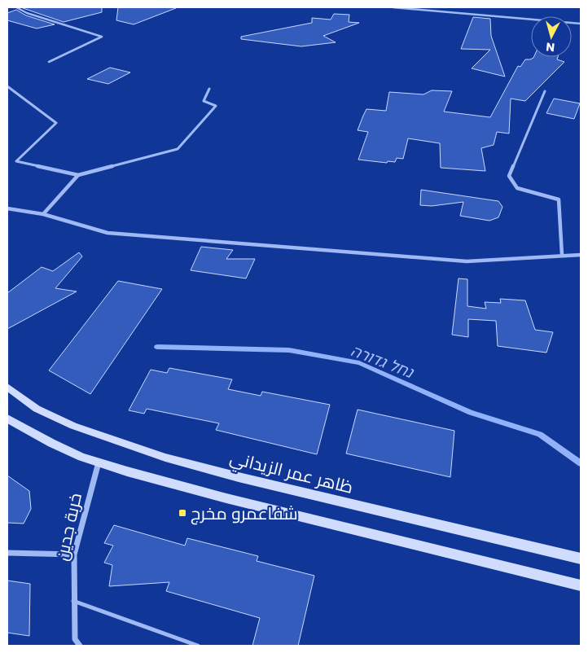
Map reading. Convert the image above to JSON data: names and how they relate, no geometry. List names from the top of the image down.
{
  "streets": {
    "main road": ["ظاهر عمر الزيداني"],
    "street": ["خربة جدين"]
  },
  "water": ["נחל גדורה"],
  "places": {
    "transit": ["شفاعمرو مخرج"]
  },
  "north": "bottom"
}
